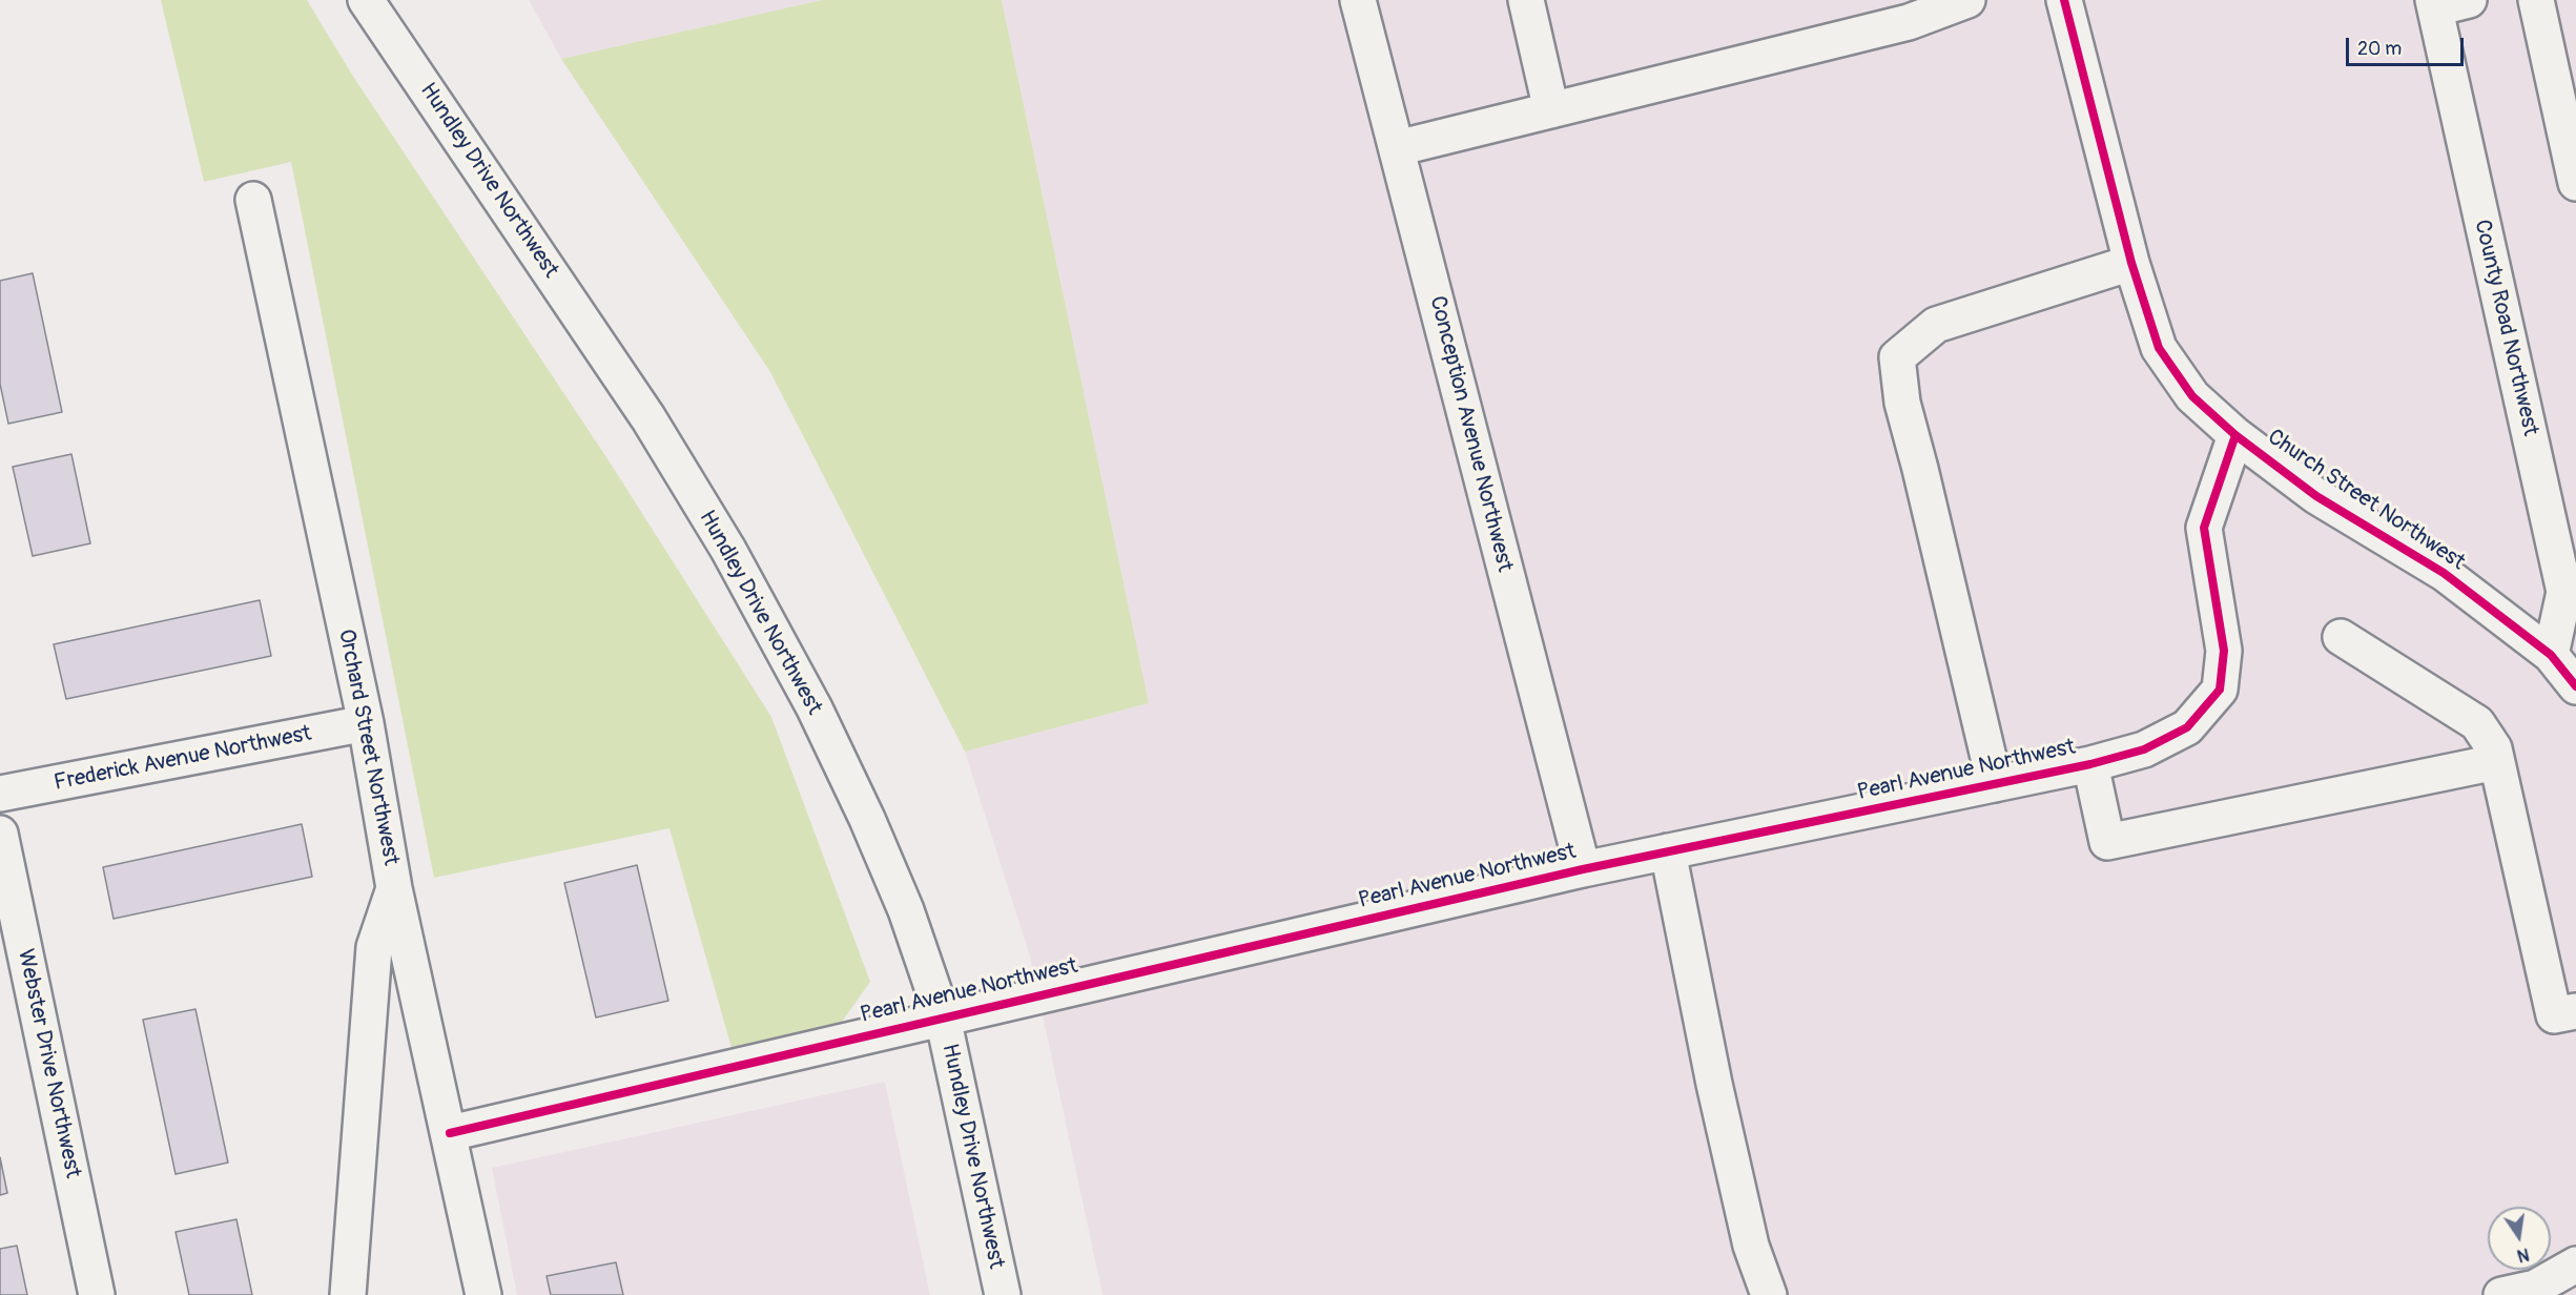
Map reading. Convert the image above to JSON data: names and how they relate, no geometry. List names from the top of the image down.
{
  "streets": {
    "street": [
      "Hundley Drive Northwest",
      "County Road Northwest",
      "Conception Avenue Northwest",
      "Church Street Northwest",
      "Orchard Street Northwest",
      "Frederick Avenue Northwest",
      "Pearl Avenue Northwest",
      "Webster Drive Northwest"
    ]
  },
  "crossings": [
    ["Hundley Drive Northwest", "Pearl Avenue Northwest"],
    ["County Road Northwest", "Church Street Northwest"],
    ["Conception Avenue Northwest", "Pearl Avenue Northwest"],
    ["Church Street Northwest", "Pearl Avenue Northwest"],
    ["Orchard Street Northwest", "Frederick Avenue Northwest"],
    ["Orchard Street Northwest", "Pearl Avenue Northwest"]
  ],
  "scale_bar": "20 m",
  "north": "bottom"
}
